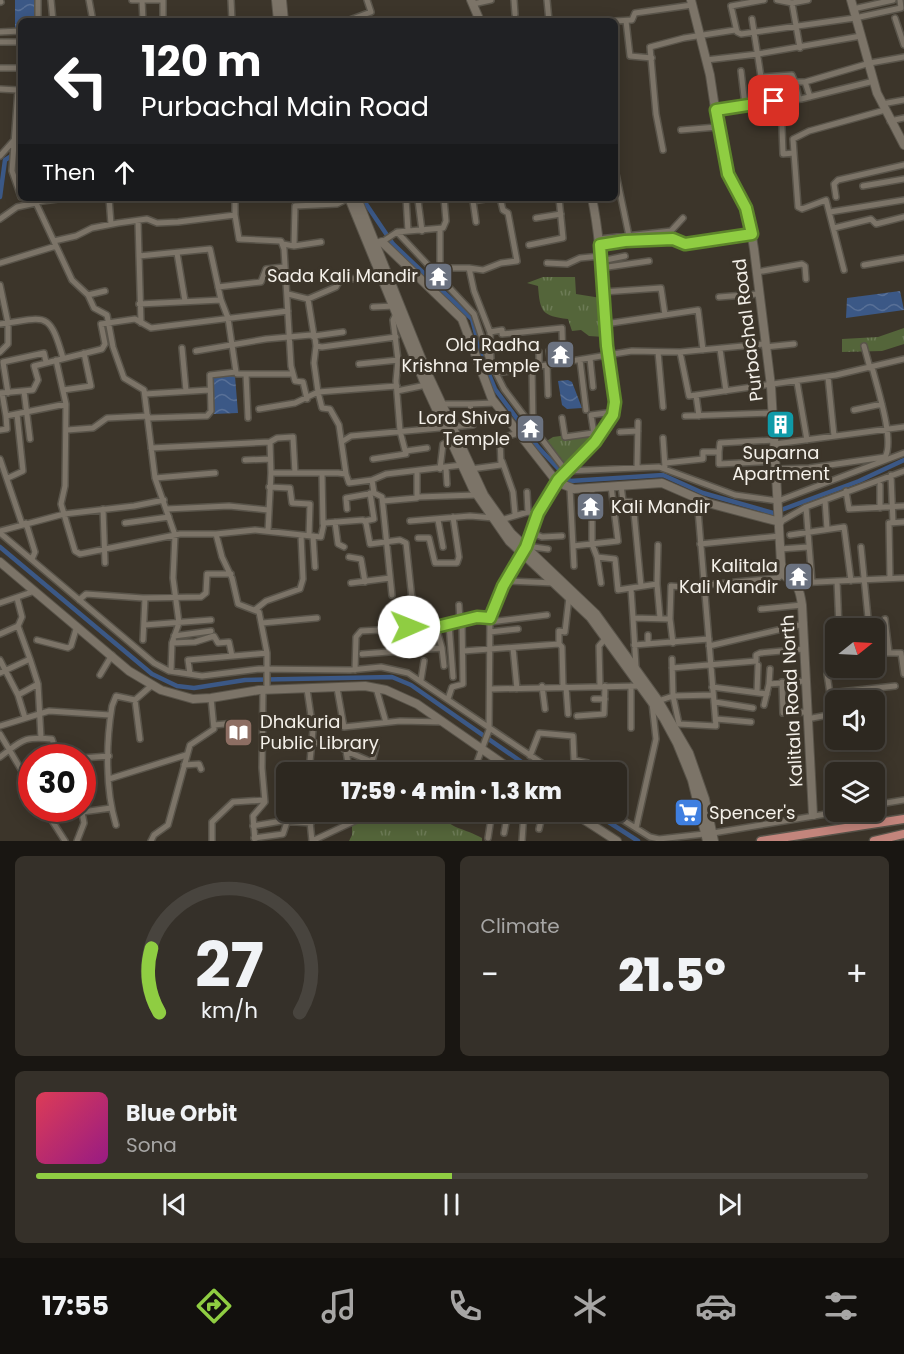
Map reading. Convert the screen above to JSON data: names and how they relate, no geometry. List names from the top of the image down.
{
  "streets": {
    "street": ["Purbachal Road", "Kalitala Road North"]
  },
  "places": {
    "temple": [
      "Sada Kali Mandir",
      "Old Radha Krishna Temple",
      "Lord Shiva Temple",
      "Kali Mandir",
      "Kalitala Kali Mandir"
    ],
    "building": ["Suparna Apartment"],
    "library": ["Dhakuria Public Library"],
    "supermarket": ["Spencer's"]
  },
  "north": "right",
  "page": {
    "turn": ["120 m", "Purbachal Main Road"],
    "then": "Then",
    "limit": "30",
    "trip": "17:59 · 4 min · 1.3 km",
    "tile": "Climate",
    "heat": ["−", "21.5°", "+"],
    "song": ["Blue Orbit", "Sona"],
    "tabs": "17:55",
    "gauge": ["27", "km/h"]
  }
}
